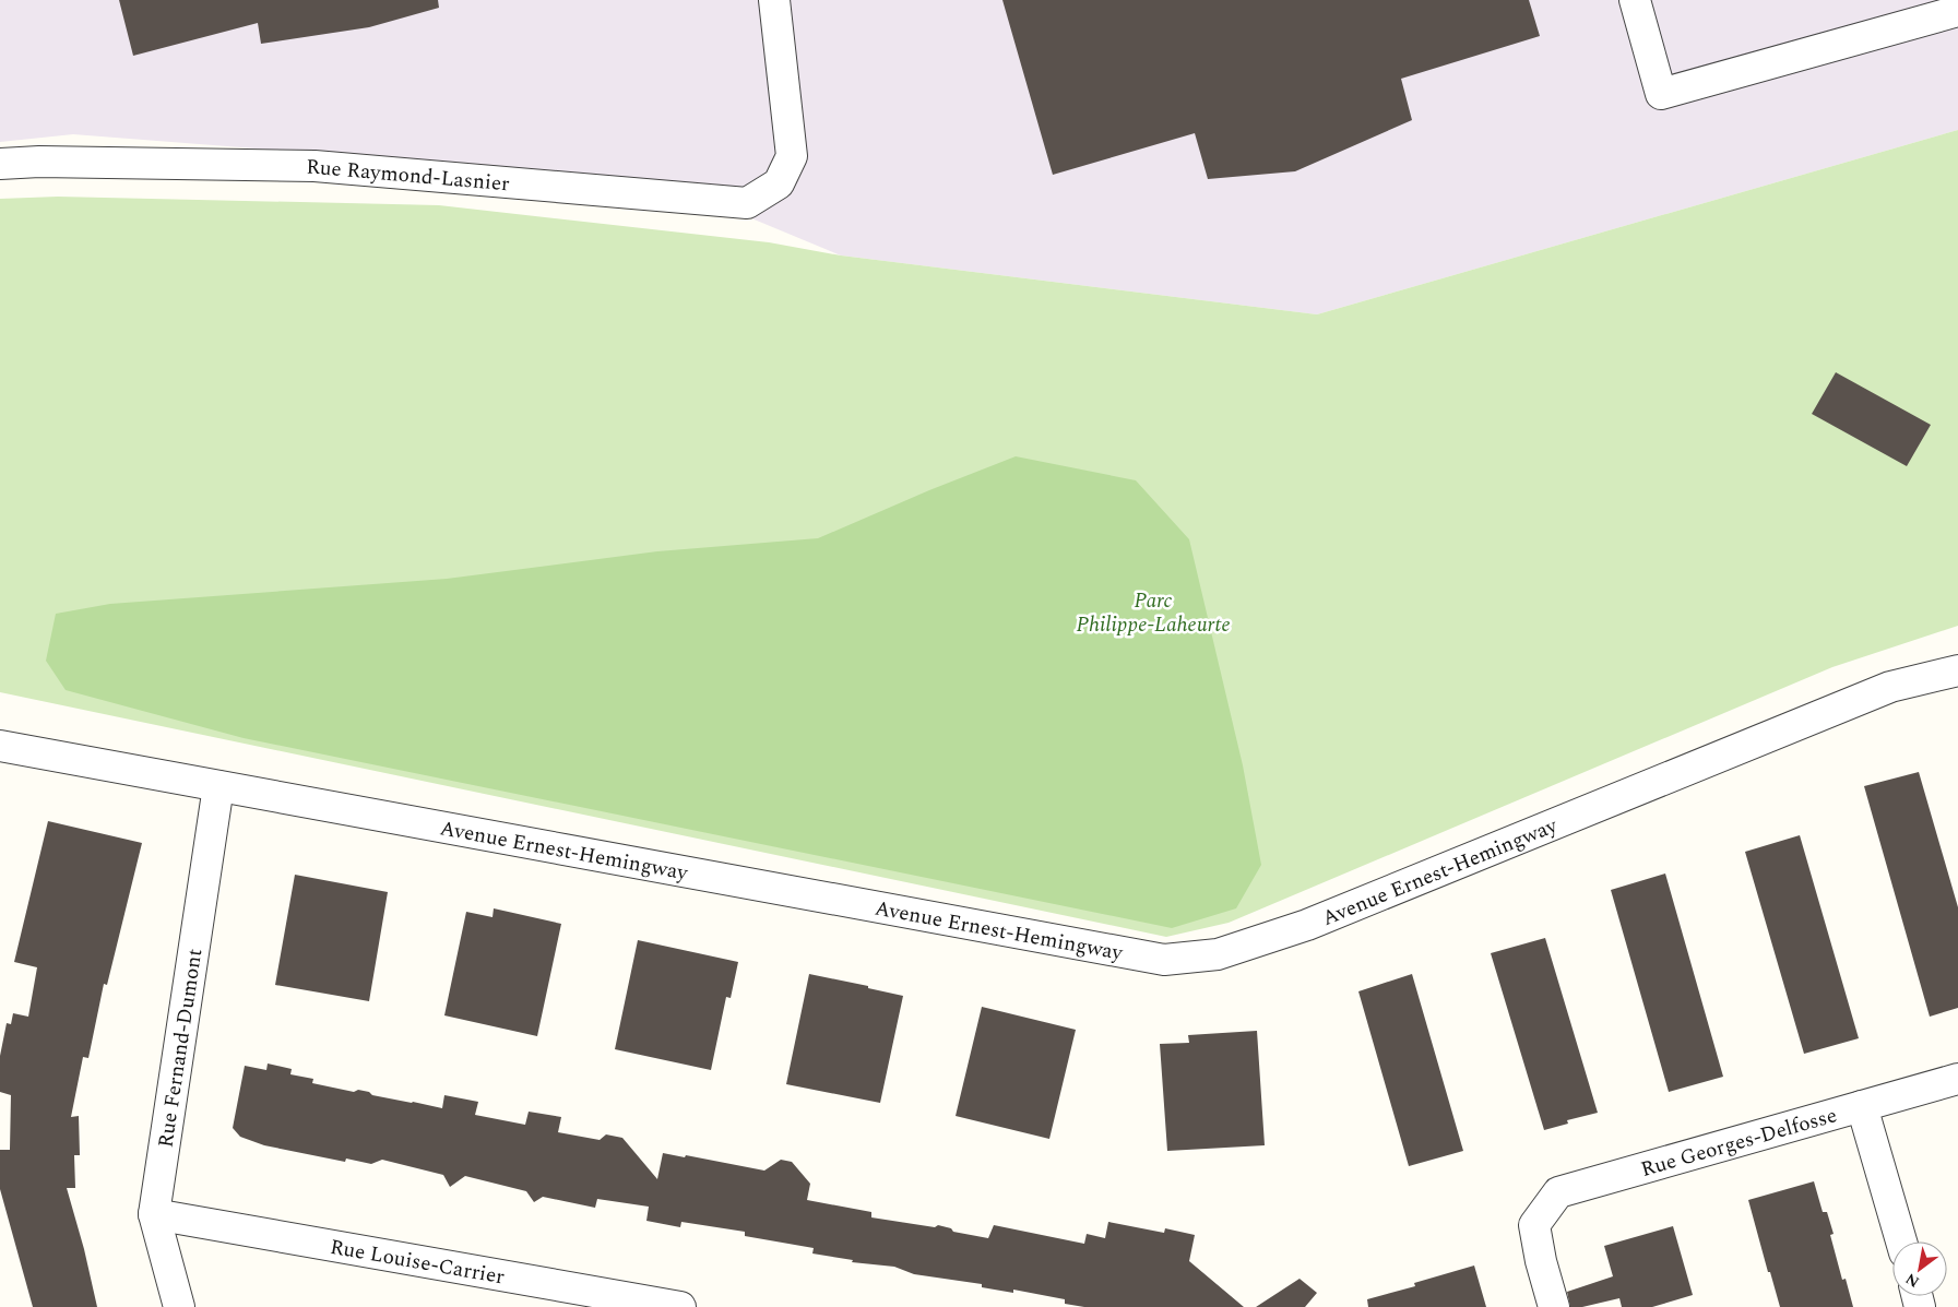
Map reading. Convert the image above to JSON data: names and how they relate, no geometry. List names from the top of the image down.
{
  "streets": {
    "street": [
      "Rue Raymond-Lasnier",
      "Avenue Ernest-Hemingway",
      "Rue Fernand-Dumont",
      "Rue Georges-Delfosse",
      "Rue Louise-Carrier"
    ]
  },
  "crossings": [
    ["Avenue Ernest-Hemingway", "Rue Fernand-Dumont"],
    ["Rue Fernand-Dumont", "Rue Louise-Carrier"]
  ],
  "parks": ["Parc Philippe-Laheurte"],
  "north": "bottom left"
}
